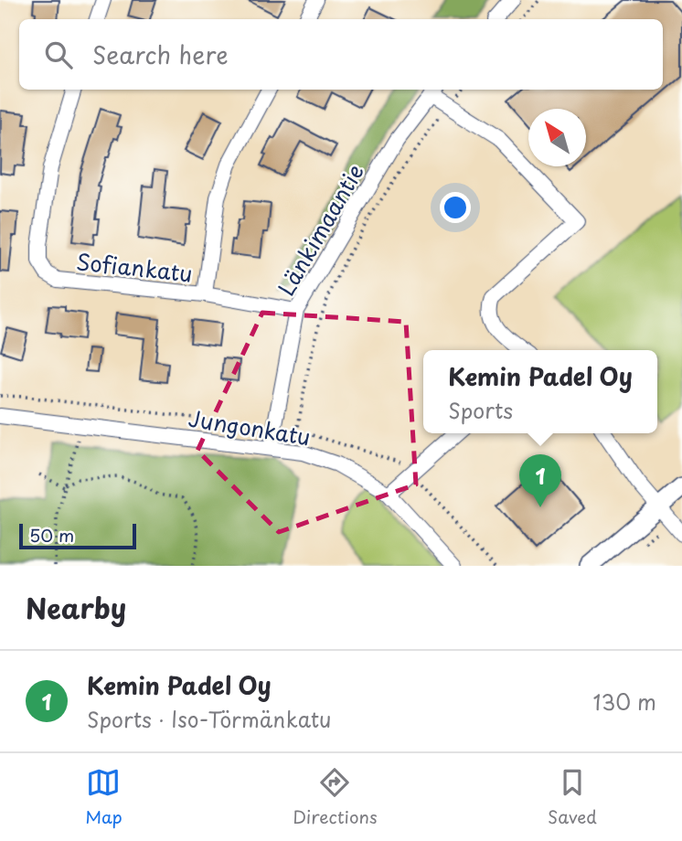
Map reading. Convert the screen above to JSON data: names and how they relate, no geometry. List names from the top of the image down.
{
  "streets": {
    "street": ["Länkimaantie", "Sofiankatu", "Jungonkatu"]
  },
  "crossings": [
    ["Länkimaantie", "Sofiankatu"],
    ["Länkimaantie", "Jungonkatu"]
  ],
  "scale_bar": "50 m",
  "north": "top left",
  "page": {
    "search": "Search here",
    "popup": ["Kemin Padel Oy", "Sports"],
    "pins": "1",
    "scale": "50 m",
    "heading": "Nearby",
    "list": [
      {
        "mark": "1",
        "name": "Kemin Padel Oy",
        "note": "Sports · Iso-Törmänkatu",
        "value": "130 m"
      }
    ],
    "nav": ["Map", "Directions", "Saved"]
  }
}
